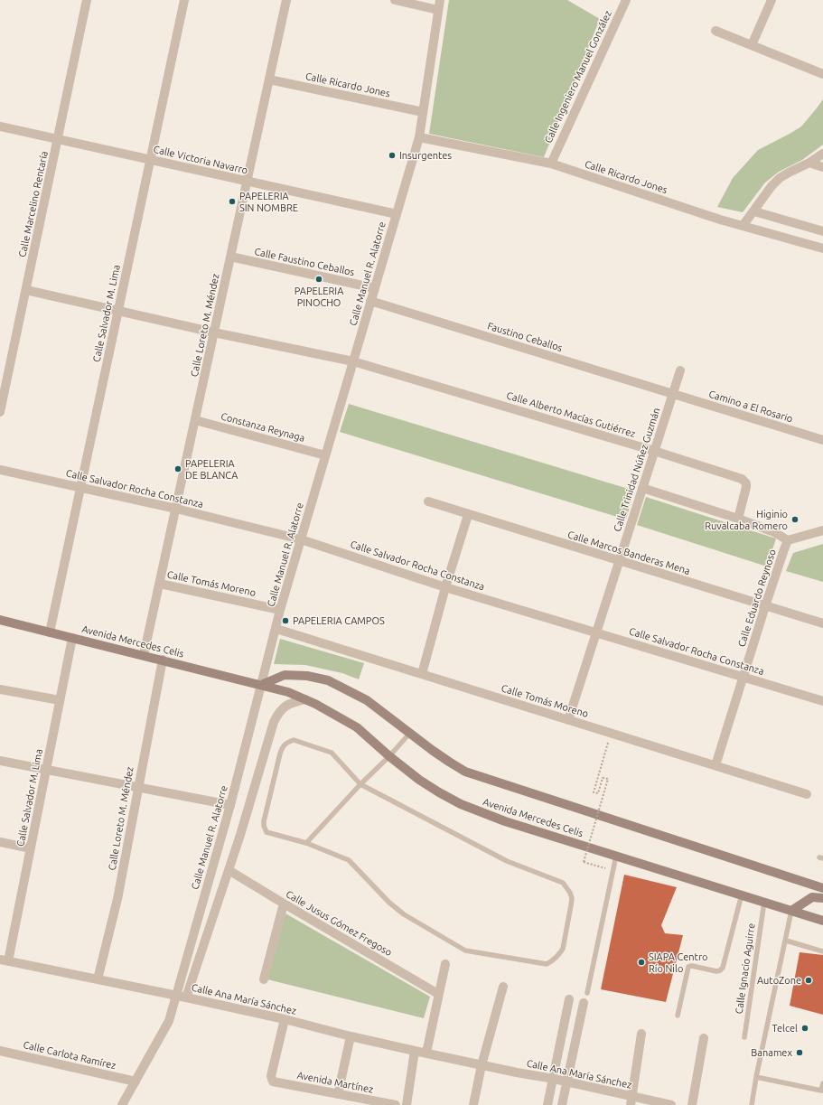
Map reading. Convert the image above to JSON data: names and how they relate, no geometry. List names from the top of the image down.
{
  "streets": {
    "main road": ["Avenida Mercedes Celis"],
    "street": [
      "Calle Ingeniero Manuel González",
      "Calle Ricardo Jones",
      "Calle Victoria Navarro",
      "Calle Marcelino Rentaría",
      "Calle Faustino Ceballos",
      "Calle Manuel R. Alatorre",
      "Calle Salvador M. Lima",
      "Calle Loreto M. Méndez",
      "Faustino Ceballos",
      "Camino a El Rosario",
      "Calle Alberto Macías Gutiérrez",
      "Constanza Reynaga",
      "Calle Trinidad Núñez Guzmán",
      "Calle Salvador Rocha Constanza",
      "Calle Marcos Banderas Mena",
      "Calle Tomás Moreno",
      "Calle Eduardo Reynoso",
      "Calle Jusus Gómez Fregoso",
      "Calle Ana María Sánchez",
      "Calle Carlota Ramírez",
      "Avenida Martínez"
    ],
    "lane": ["Calle Ignacio Aguirre"]
  },
  "crossings": [
    ["Calle Ingeniero Manuel González", "Calle Ricardo Jones"],
    ["Calle Ricardo Jones", "Calle Manuel R. Alatorre"],
    ["Calle Ricardo Jones", "Calle Loreto M. Méndez"],
    ["Calle Victoria Navarro", "Calle Marcelino Rentaría"],
    ["Calle Victoria Navarro", "Calle Manuel R. Alatorre"],
    ["Calle Victoria Navarro", "Calle Salvador M. Lima"],
    ["Calle Victoria Navarro", "Calle Loreto M. Méndez"],
    ["Calle Marcelino Rentaría", "Calle Alberto Macías Gutiérrez"],
    ["Calle Faustino Ceballos", "Calle Manuel R. Alatorre"],
    ["Calle Faustino Ceballos", "Calle Loreto M. Méndez"],
    ["Calle Manuel R. Alatorre", "Faustino Ceballos"],
    ["Calle Manuel R. Alatorre", "Calle Alberto Macías Gutiérrez"],
    ["Calle Manuel R. Alatorre", "Constanza Reynaga"],
    ["Calle Manuel R. Alatorre", "Calle Salvador Rocha Constanza"],
    ["Calle Manuel R. Alatorre", "Calle Tomás Moreno"],
    ["Calle Manuel R. Alatorre", "Avenida Mercedes Celis"],
    ["Calle Manuel R. Alatorre", "Calle Ana María Sánchez"],
    ["Calle Manuel R. Alatorre", "Calle Carlota Ramírez"],
    ["Calle Salvador M. Lima", "Calle Alberto Macías Gutiérrez"],
    ["Calle Salvador M. Lima", "Calle Salvador Rocha Constanza"],
    ["Calle Salvador M. Lima", "Avenida Mercedes Celis"],
    ["Calle Salvador M. Lima", "Calle Ana María Sánchez"],
    ["Calle Loreto M. Méndez", "Calle Alberto Macías Gutiérrez"],
    ["Calle Loreto M. Méndez", "Constanza Reynaga"],
    ["Calle Loreto M. Méndez", "Calle Salvador Rocha Constanza"],
    ["Calle Loreto M. Méndez", "Calle Tomás Moreno"],
    ["Calle Loreto M. Méndez", "Avenida Mercedes Celis"],
    ["Calle Loreto M. Méndez", "Calle Ana María Sánchez"],
    ["Faustino Ceballos", "Camino a El Rosario"],
    ["Faustino Ceballos", "Calle Trinidad Núñez Guzmán"],
    ["Camino a El Rosario", "Calle Trinidad Núñez Guzmán"],
    ["Calle Alberto Macías Gutiérrez", "Calle Trinidad Núñez Guzmán"],
    ["Calle Trinidad Núñez Guzmán", "Calle Salvador Rocha Constanza"],
    ["Calle Trinidad Núñez Guzmán", "Calle Marcos Banderas Mena"],
    ["Calle Trinidad Núñez Guzmán", "Calle Tomás Moreno"],
    ["Calle Salvador Rocha Constanza", "Calle Eduardo Reynoso"],
    ["Calle Marcos Banderas Mena", "Calle Eduardo Reynoso"],
    ["Calle Tomás Moreno", "Calle Eduardo Reynoso"],
    ["Avenida Mercedes Celis", "Calle Ignacio Aguirre"],
    ["Calle Ana María Sánchez", "Avenida Martínez"]
  ],
  "places": [
    "Insurgentes",
    "PAPELERIA SIN NOMBRE",
    "PAPELERIA PINOCHO",
    "PAPELERIA DE BLANCA",
    "Higinio Ruvalcaba Romero",
    "PAPELERIA CAMPOS",
    "SIAPA Centro Río Nilo",
    "AutoZone",
    "Telcel",
    "Banamex"
  ]
}
